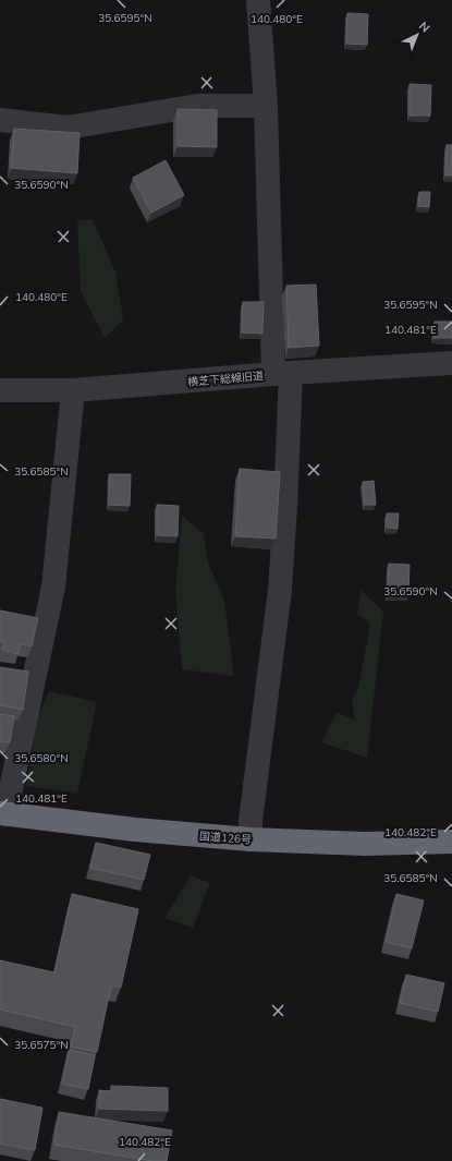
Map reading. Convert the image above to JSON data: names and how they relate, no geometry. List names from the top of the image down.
{
  "streets": {
    "highway": ["国道126号"],
    "street": ["横芝下総線旧道"]
  },
  "north": "top right",
  "coordinates": [
    "35.6595°N",
    "140.480°E",
    "35.6590°N",
    "140.481°E",
    "35.6585°N",
    "35.6580°N",
    "140.482°E",
    "35.6575°N"
  ]
}
